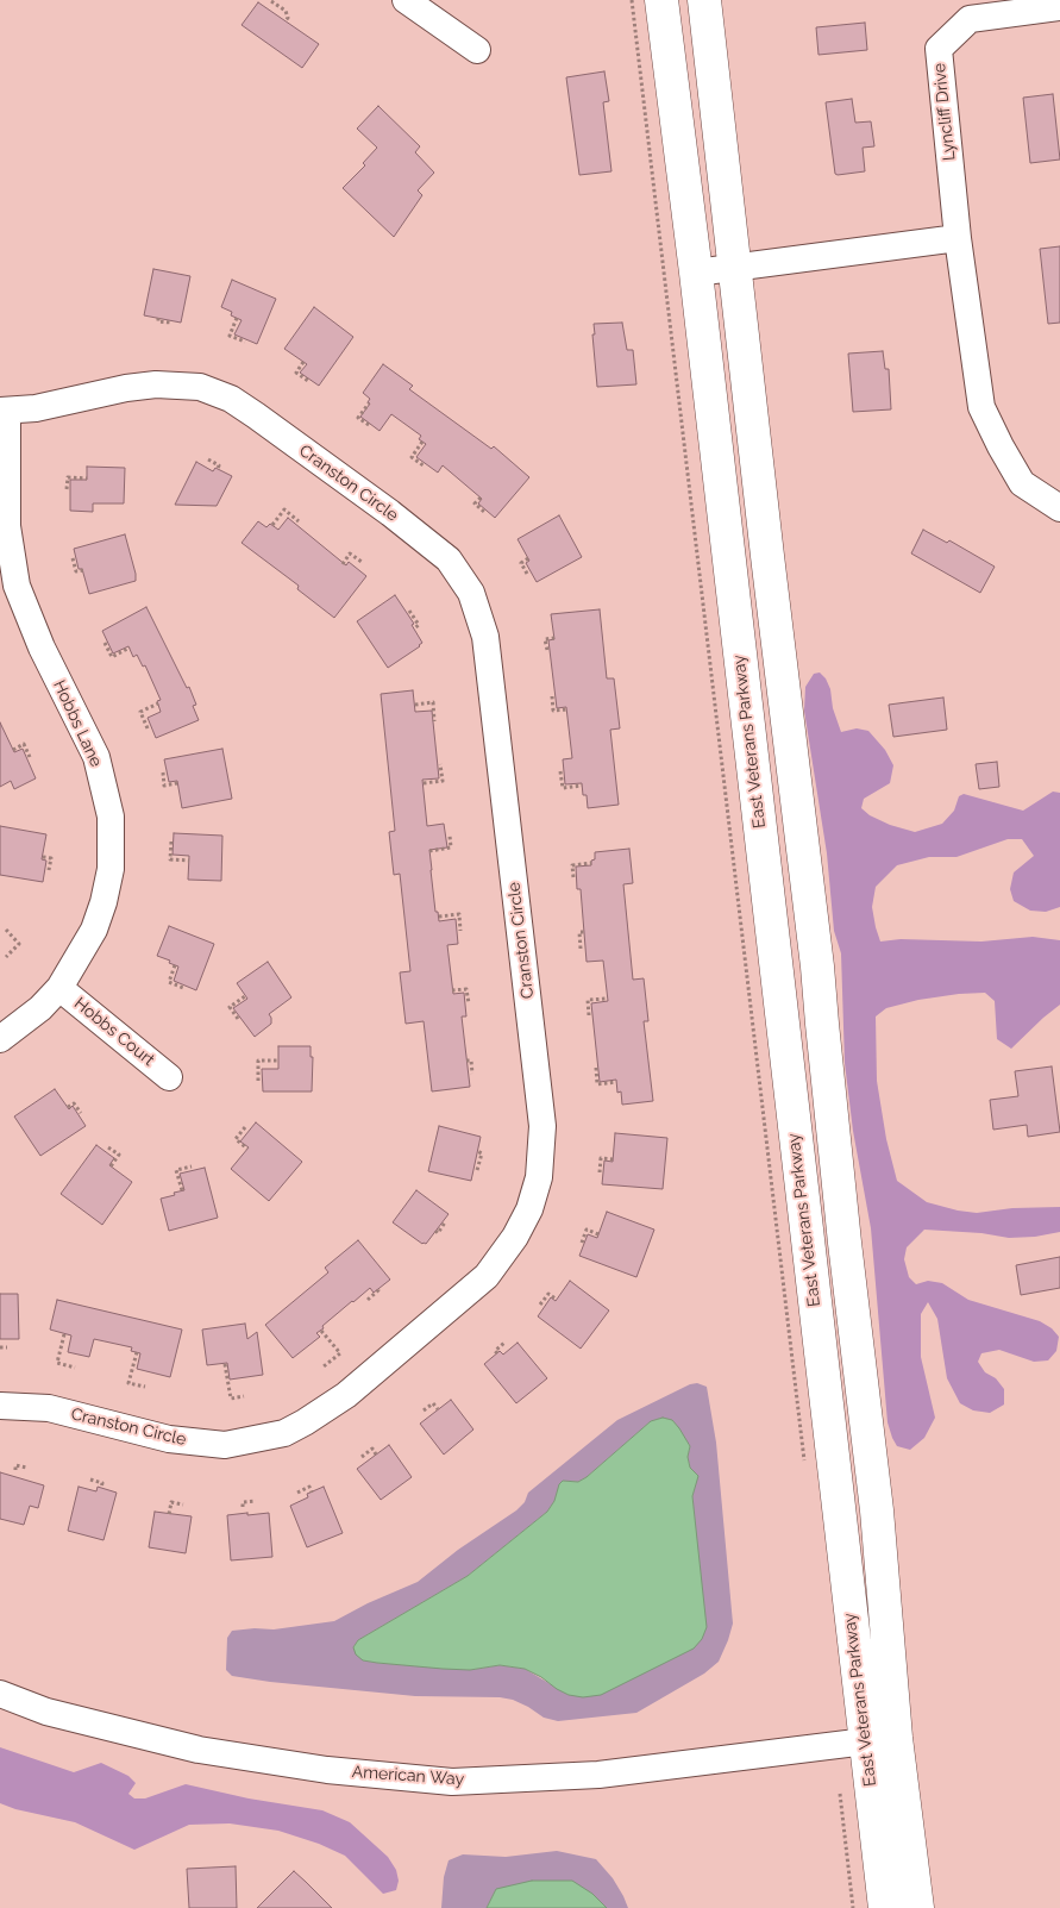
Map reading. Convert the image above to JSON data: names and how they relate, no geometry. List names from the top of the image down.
{
  "streets": {
    "main road": ["East Veterans Parkway"],
    "street": [
      "Lyncliff Drive",
      "Cranston Circle",
      "Hobbs Lane",
      "Hobbs Court",
      "American Way"
    ]
  },
  "crossings": [
    ["Cranston Circle", "Hobbs Lane"],
    ["Hobbs Lane", "Hobbs Court"],
    ["East Veterans Parkway", "American Way"]
  ]
}
